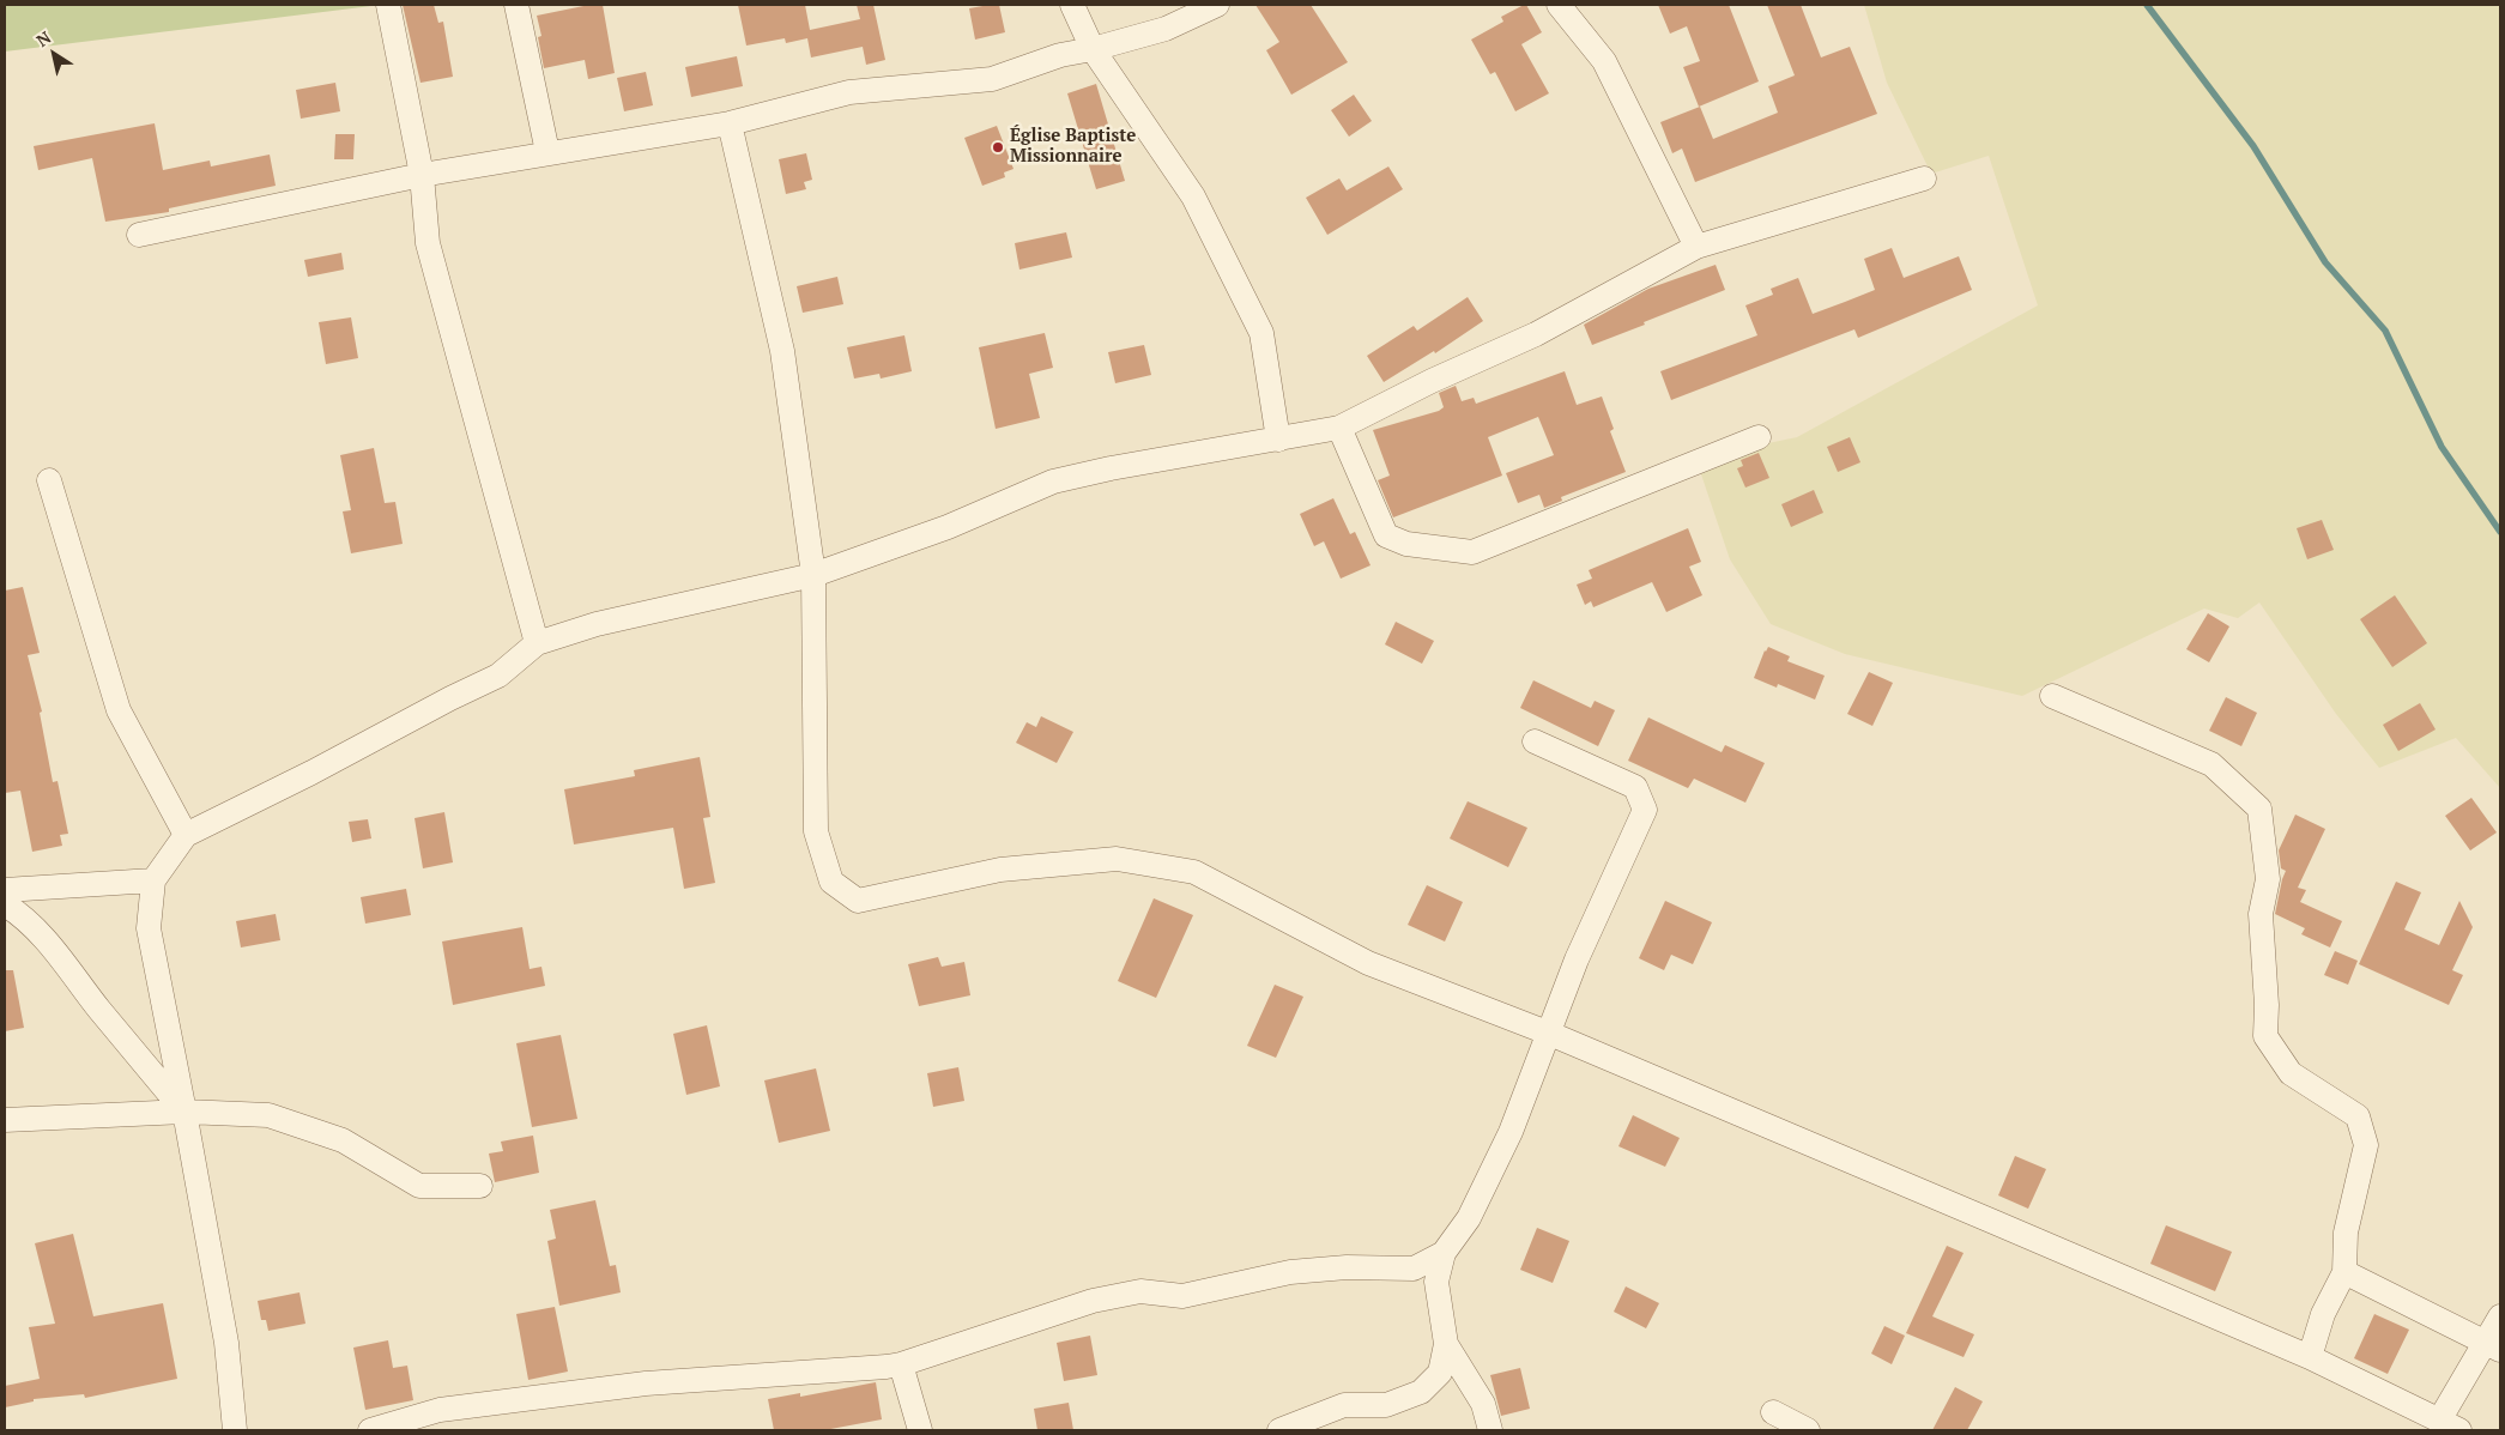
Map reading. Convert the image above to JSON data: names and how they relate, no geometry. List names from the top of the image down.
{
  "places": ["Église Baptiste Missionnaire"],
  "north": "top left"
}
